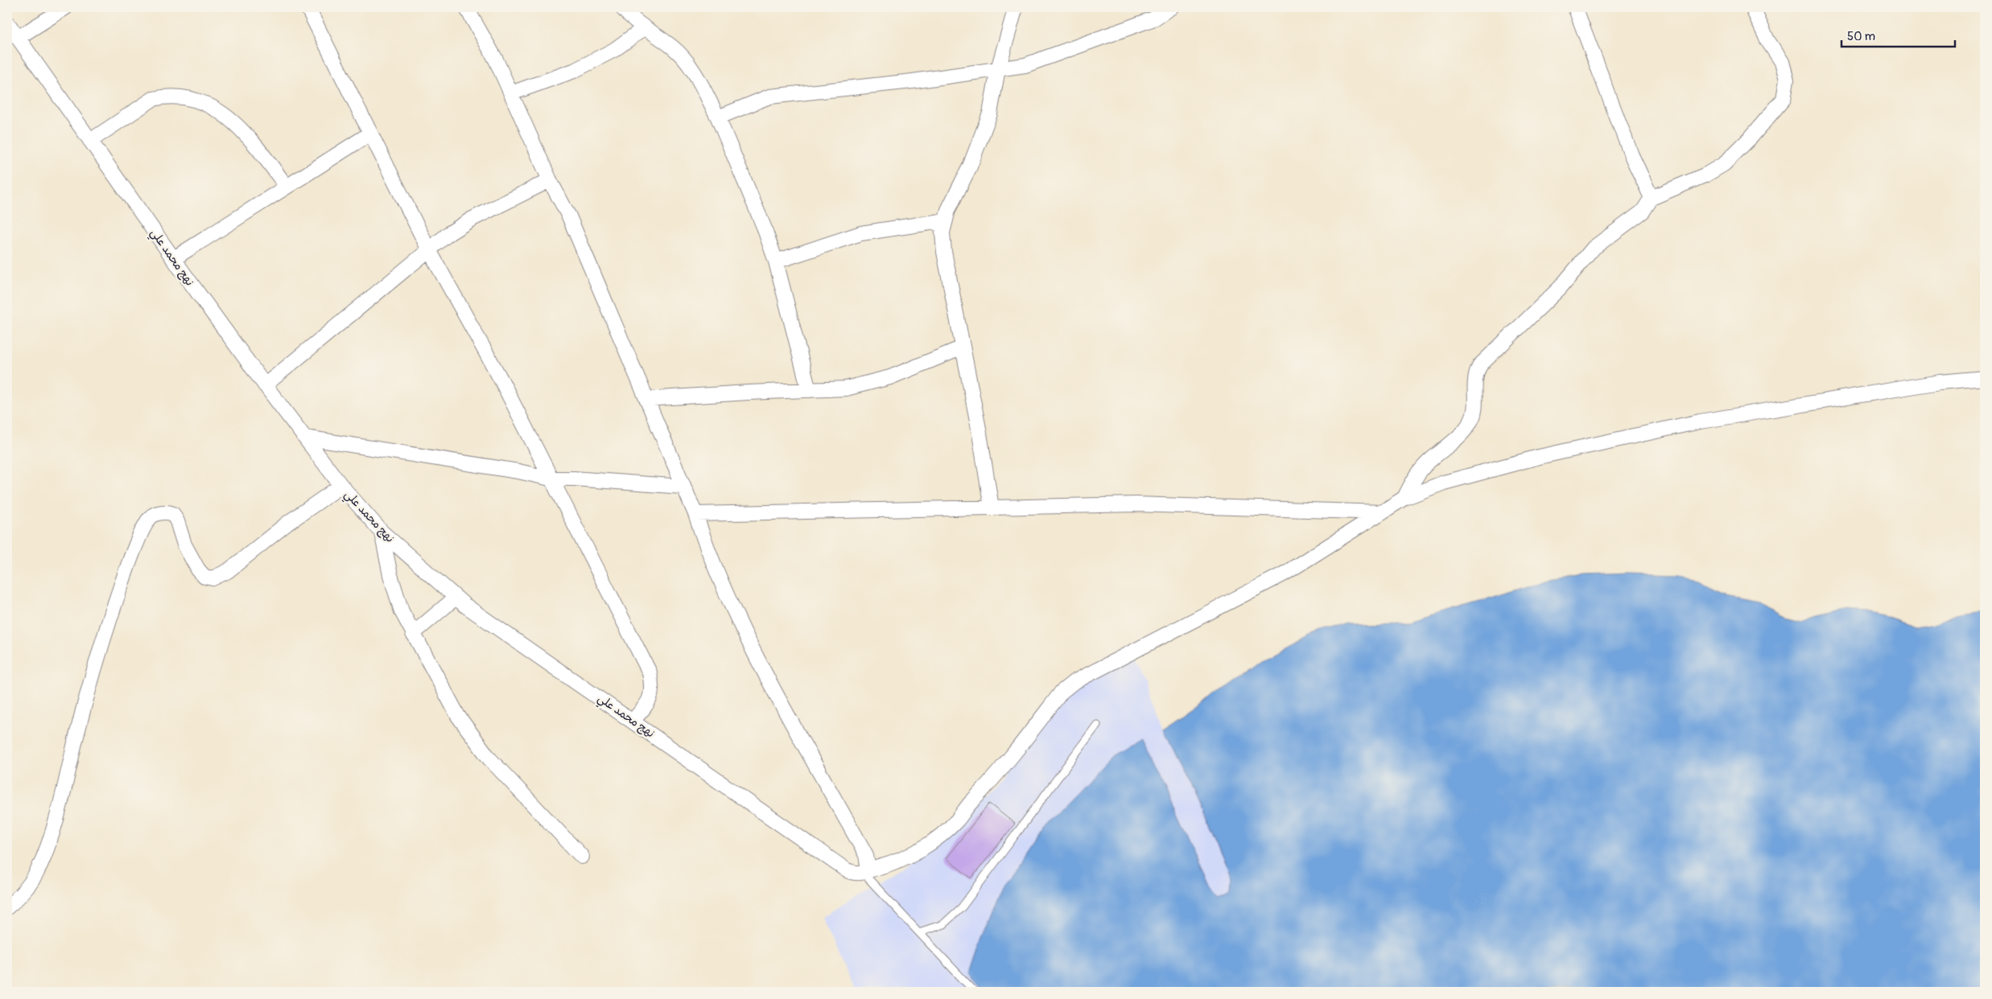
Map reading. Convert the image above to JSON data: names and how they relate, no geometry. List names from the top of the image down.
{
  "streets": {
    "street": ["نهج محمد علي"]
  },
  "scale_bar": "50 m"
}
